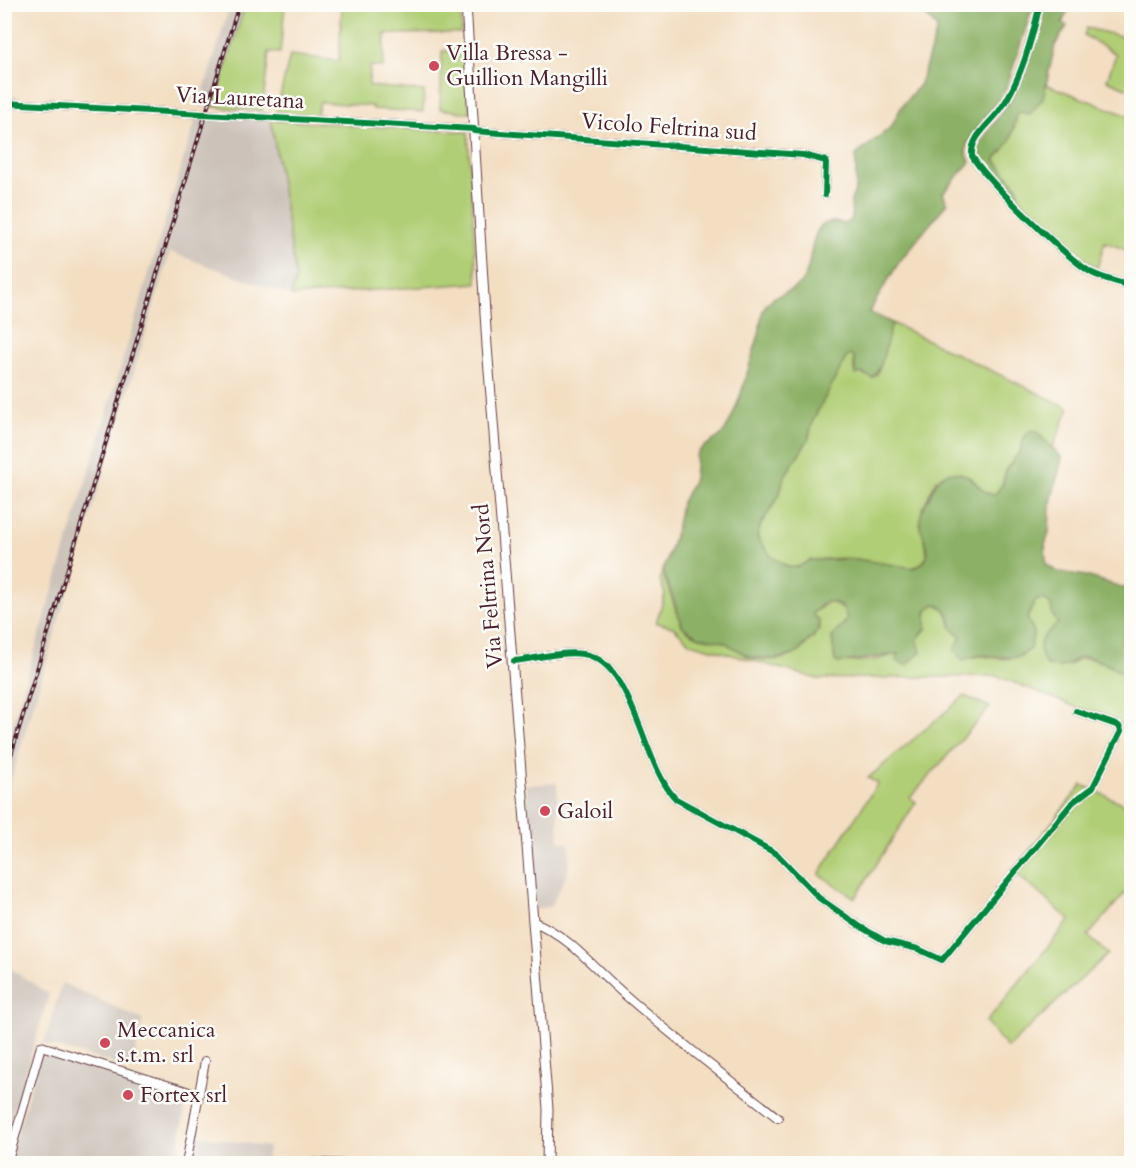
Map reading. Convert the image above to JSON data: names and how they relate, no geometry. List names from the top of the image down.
{
  "streets": {
    "main road": ["Via Feltrina Nord"],
    "street": ["Via Lauretana", "Vicolo Feltrina sud"]
  },
  "crossings": [
    ["Via Lauretana", "Vicolo Feltrina sud"],
    ["Via Lauretana", "Via Feltrina Nord"],
    ["Vicolo Feltrina sud", "Via Feltrina Nord"]
  ],
  "places": [
    "Villa Bressa - Guillion Mangilli",
    "Galoil",
    "Meccanica s.t.m. srl",
    "Fortex srl"
  ]
}
